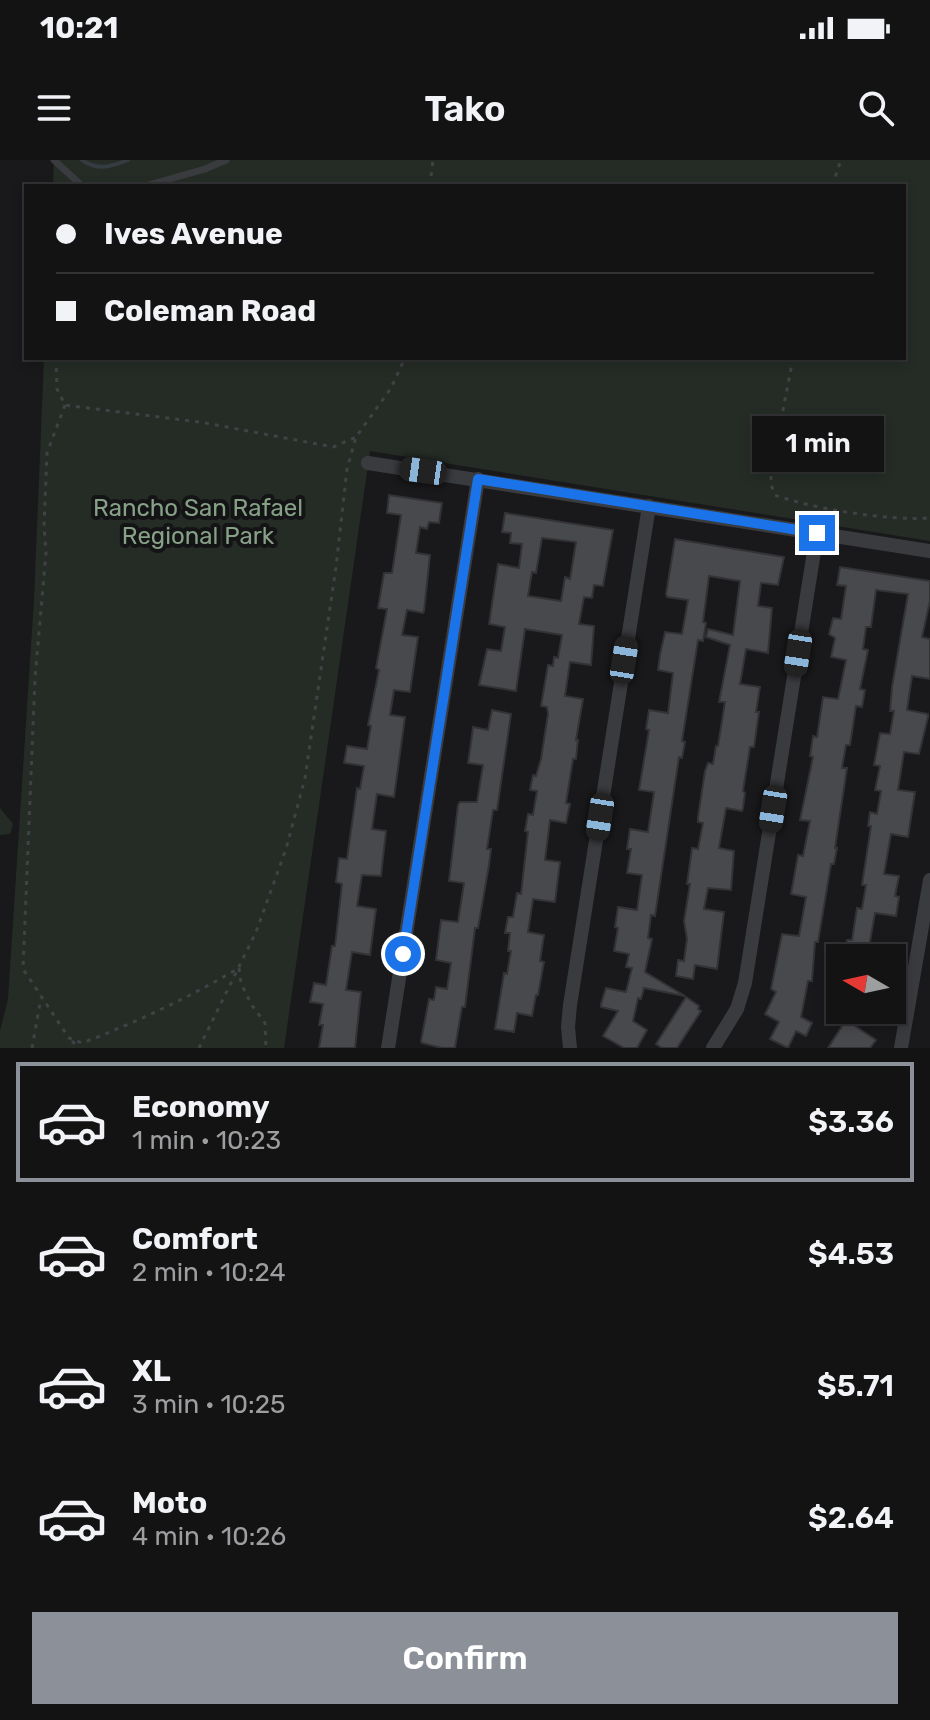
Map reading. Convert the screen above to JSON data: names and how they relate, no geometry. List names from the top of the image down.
{
  "parks": ["Rancho San Rafael Regional Park"],
  "north": "left",
  "page": {
    "status": "10:21",
    "header": "Tako",
    "banner": ["Ives Avenue", "Coleman Road"],
    "bubble": "1 min",
    "list": [
      {
        "name": "Economy",
        "note": "1 min · 10:23",
        "value": "$3.36"
      },
      {
        "name": "Comfort",
        "note": "2 min · 10:24",
        "value": "$4.53"
      },
      {
        "name": "XL",
        "note": "3 min · 10:25",
        "value": "$5.71"
      },
      {
        "name": "Moto",
        "note": "4 min · 10:26",
        "value": "$2.64"
      }
    ],
    "buttons": "Confirm"
  }
}
